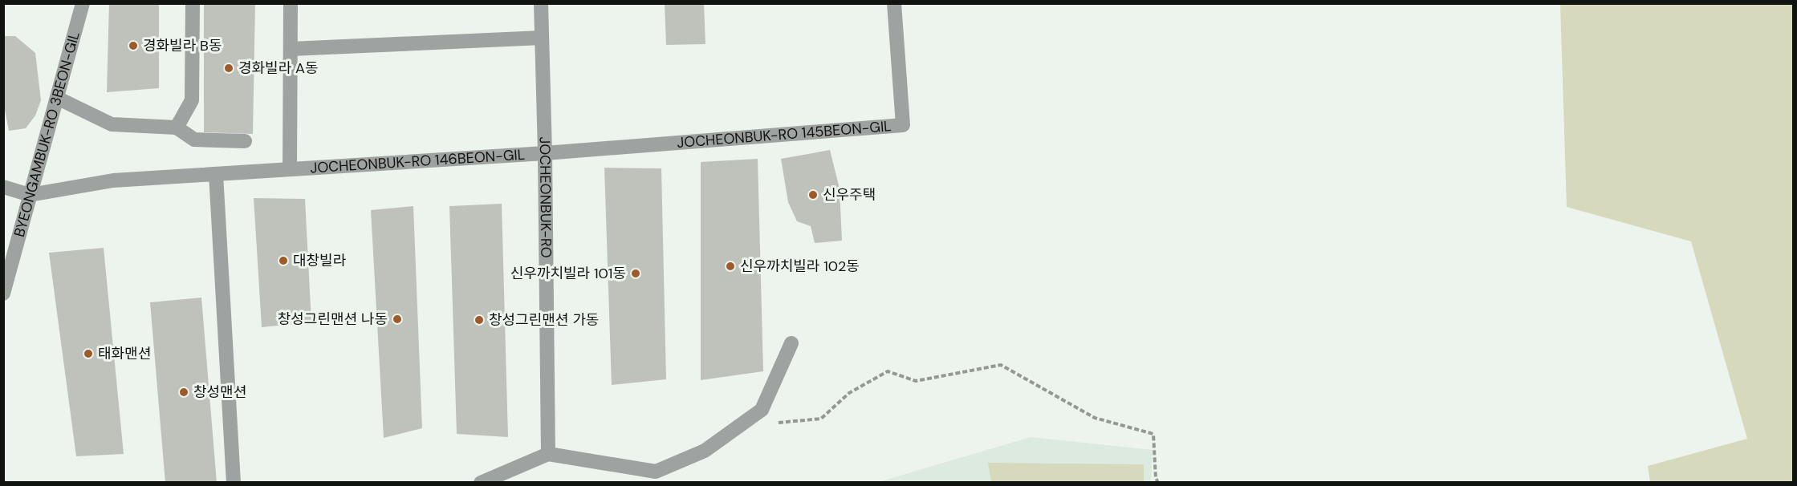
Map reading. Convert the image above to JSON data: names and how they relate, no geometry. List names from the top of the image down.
{
  "streets": {
    "street": [
      "JOCHEONBUK-RO 145BEON-GIL",
      "BYEONGAMBUK-RO 3BEON-GIL",
      "JOCHEONBUK-RO 146BEON-GIL",
      "JOCHEONBUK-RO"
    ]
  },
  "crossings": [
    ["JOCHEONBUK-RO 145BEON-GIL", "JOCHEONBUK-RO 146BEON-GIL"],
    ["JOCHEONBUK-RO 145BEON-GIL", "JOCHEONBUK-RO"],
    ["BYEONGAMBUK-RO 3BEON-GIL", "JOCHEONBUK-RO 146BEON-GIL"],
    ["JOCHEONBUK-RO 146BEON-GIL", "JOCHEONBUK-RO"]
  ],
  "places": [
    "경화빌라 B동",
    "경화빌라 A동",
    "신우주택",
    "대창빌라",
    "신우까치빌라 102동",
    "신우까치빌라 101동",
    "창성그린맨션 나동",
    "창성그린맨션 가동",
    "태화맨션",
    "창성맨션"
  ]
}
